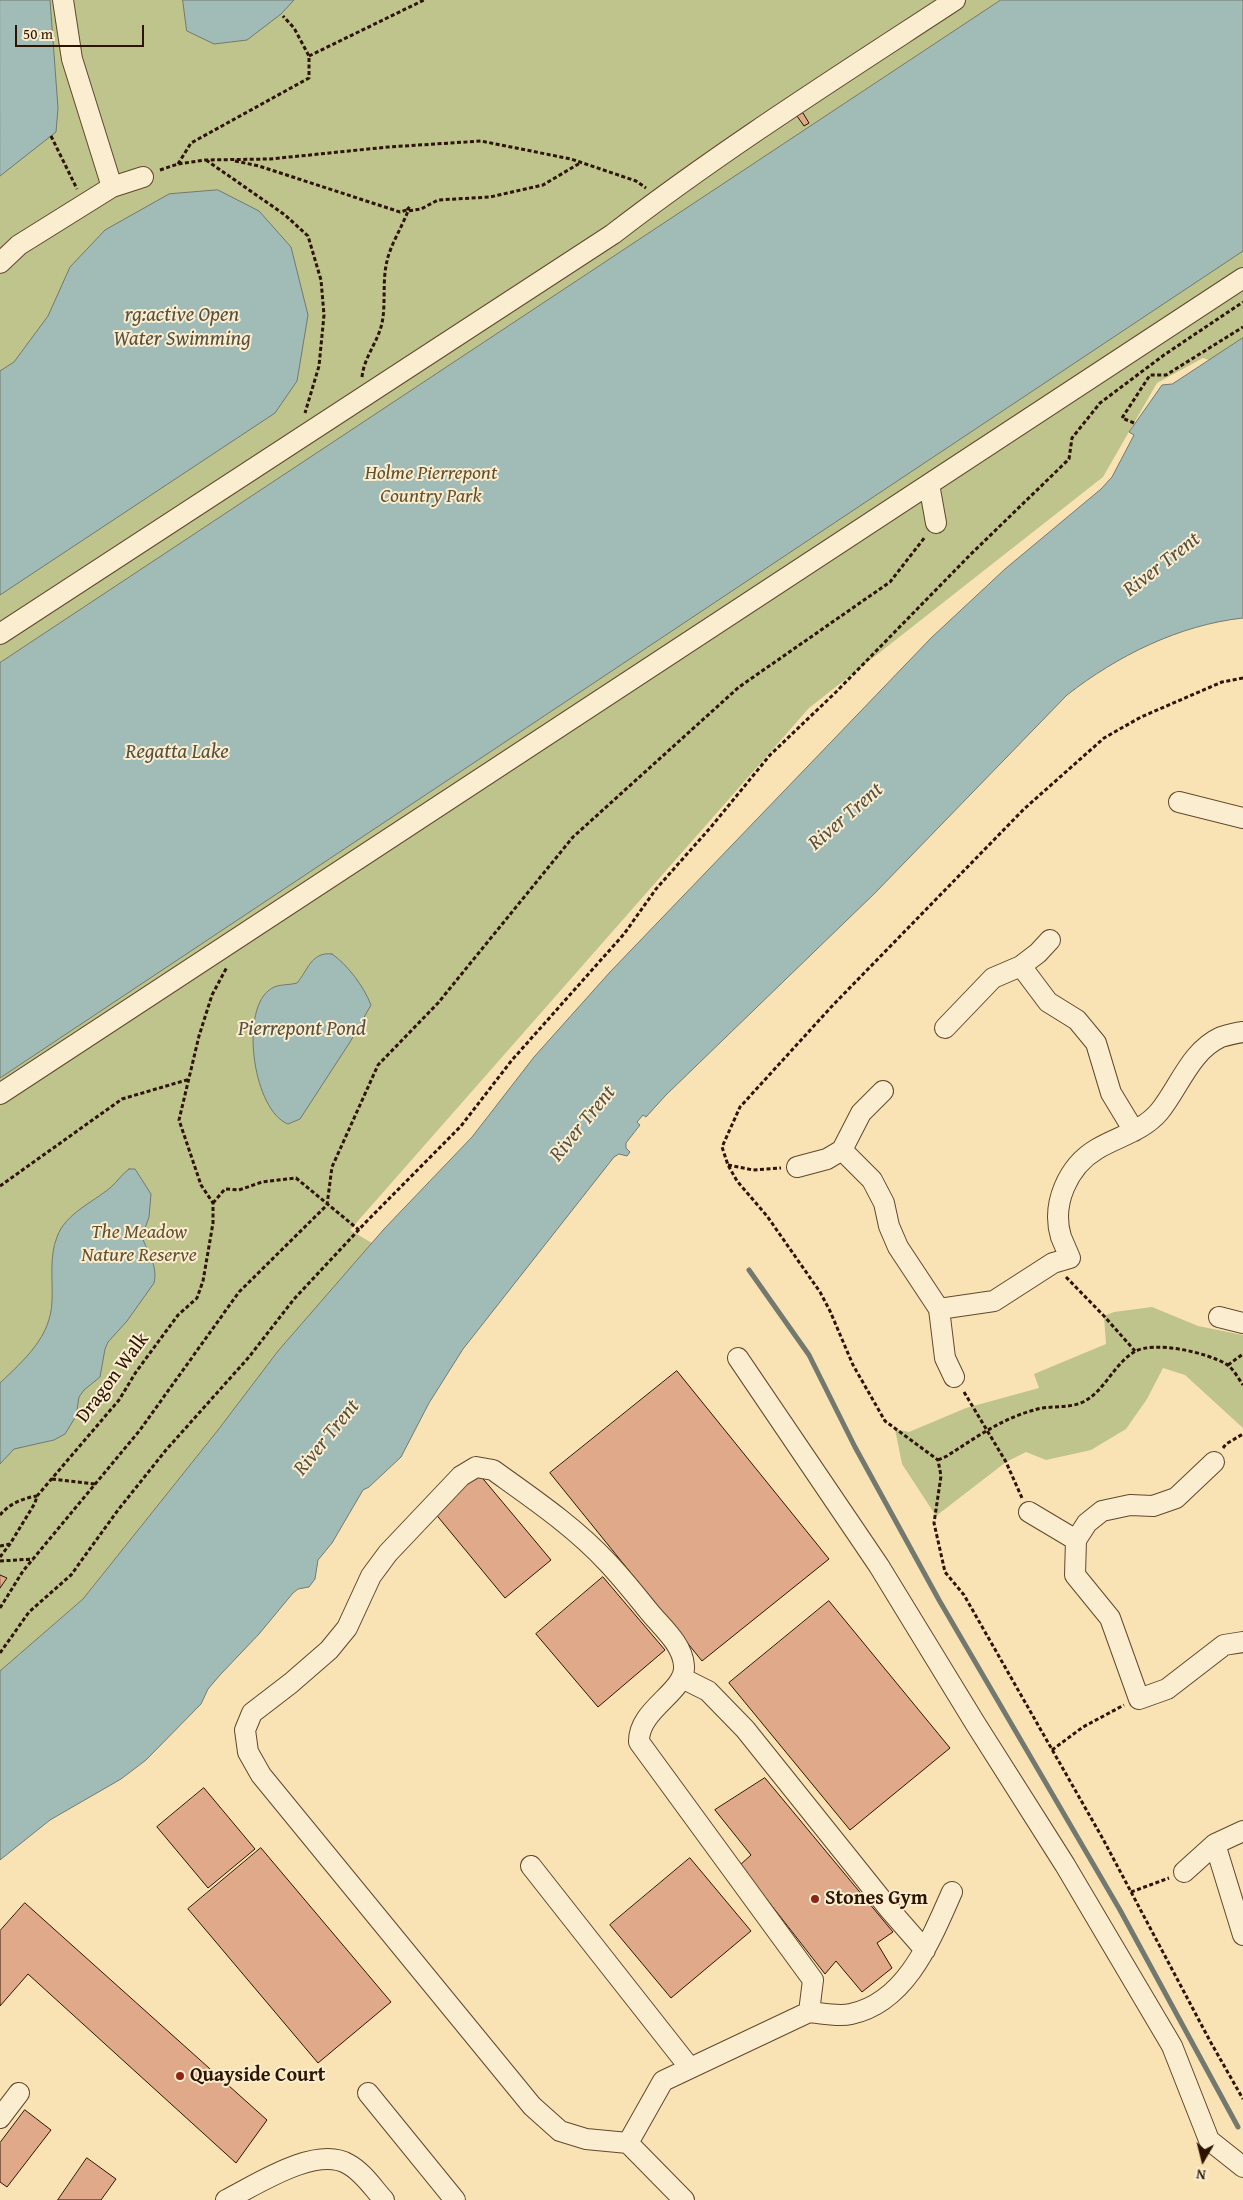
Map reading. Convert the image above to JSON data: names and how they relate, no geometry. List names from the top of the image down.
{
  "streets": {
    "path": ["Dragon Walk"]
  },
  "water": [
    "rg:active Open Water Swimming",
    "River Trent",
    "Regatta Lake",
    "Pierrepont Pond"
  ],
  "parks": ["Holme Pierrepont Country Park", "The Meadow Nature Reserve"],
  "places": ["Stones Gym", "Quayside Court"],
  "scale_bar": "50 m",
  "north": "bottom"
}
